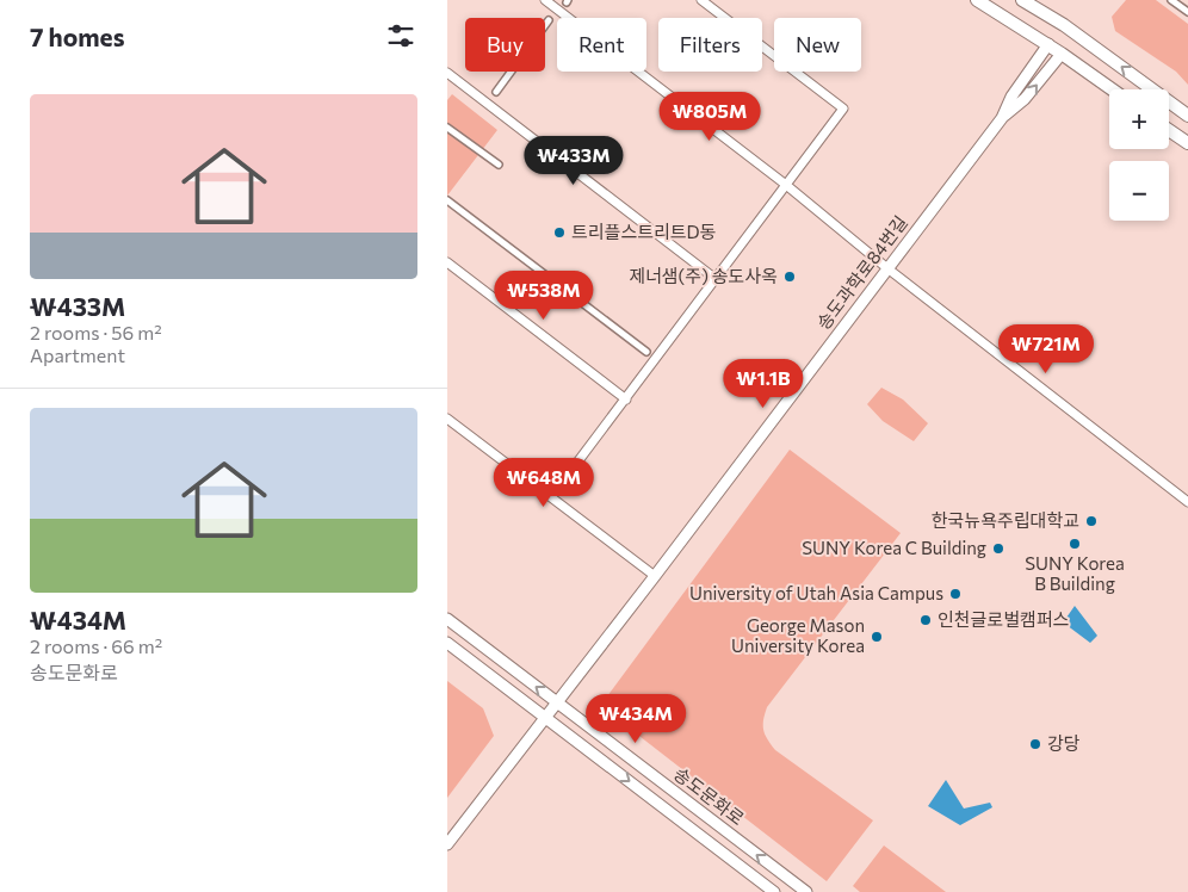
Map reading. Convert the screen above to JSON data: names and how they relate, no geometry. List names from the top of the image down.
{
  "streets": {
    "street": ["송도과학로84번길", "송도문화로"]
  },
  "crossings": [
    ["송도과학로84번길", "송도문화로"]
  ],
  "places": [
    "트리플스트리트D동",
    "제너샘(주) 송도사옥",
    "한국뉴욕주립대학교",
    "SUNY Korea B Building",
    "SUNY Korea C Building",
    "University of Utah Asia Campus",
    "인천글로벌캠퍼스",
    "George Mason University Korea",
    "강당"
  ],
  "page": {
    "heading": "7 homes",
    "chip": [
      "Buy",
      "Rent",
      "Filters",
      "New"
    ],
    "list": [
      {
        "name": "₩433M",
        "note": "2 rooms · 56 m² · Apartment"
      },
      {
        "name": "₩434M",
        "note": "2 rooms · 66 m² · 송도문화로"
      }
    ],
    "map_buttons": ["+", "−"],
    "price": [
      "₩805M",
      "₩433M",
      "₩538M",
      "₩721M",
      "₩1.1B",
      "₩648M",
      "₩434M"
    ]
  }
}
